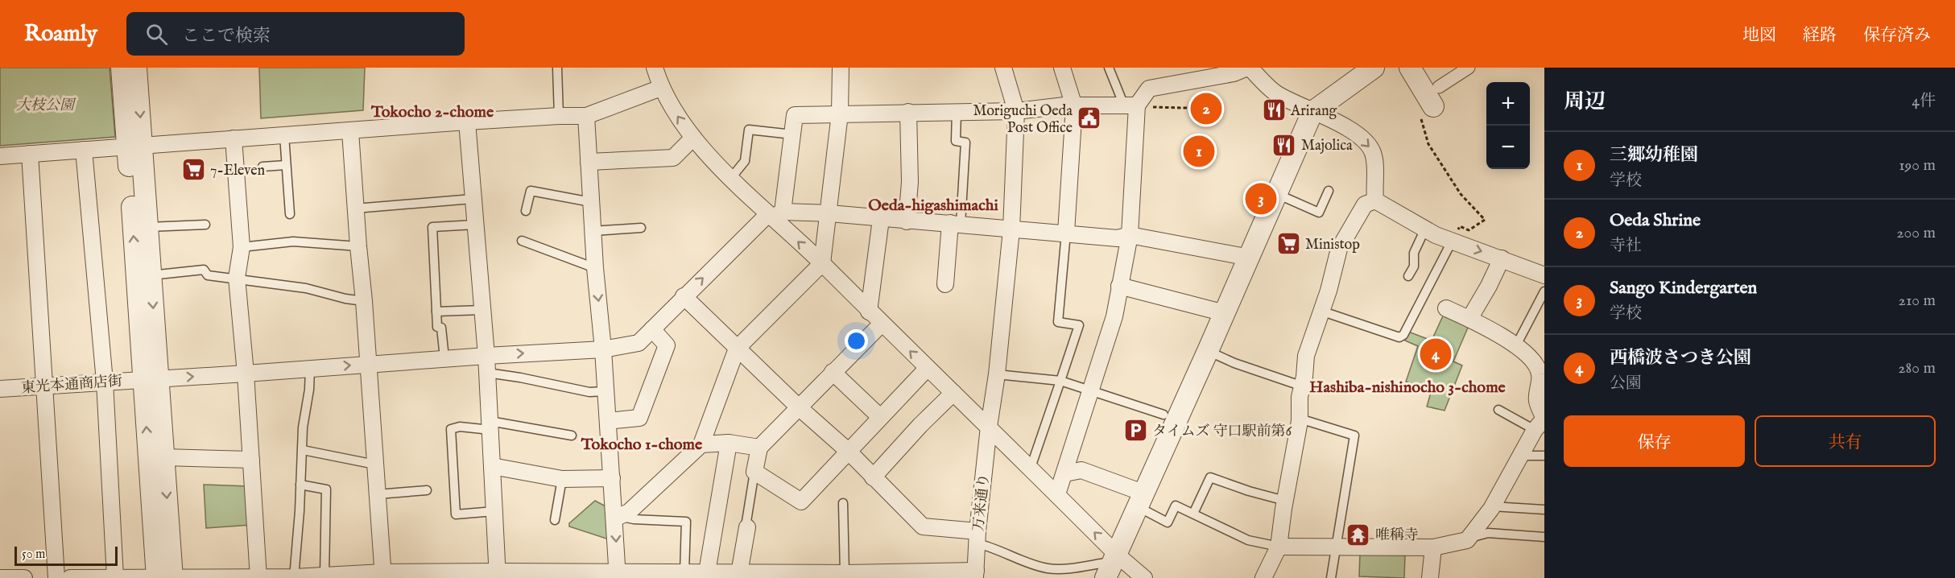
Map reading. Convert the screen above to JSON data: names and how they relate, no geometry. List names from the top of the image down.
{
  "streets": {
    "street": ["東光本通商店街", "万来通り"]
  },
  "districts": [
    "Tokocho 2-chome",
    "Oeda-higashimachi",
    "Hashiba-nishinocho 3-chome",
    "Tokocho 1-chome"
  ],
  "parks": ["大枝公園"],
  "places": {
    "restaurant": ["Arirang", "Majolica"],
    "public building": ["Moriguchi Oeda Post Office"],
    "supermarket": ["7-Eleven", "Ministop"],
    "parking": ["タイムズ 守口駅前第6"],
    "temple": ["唯稱寺"]
  },
  "scale_bar": "50 m",
  "page": {
    "header": "Roamly",
    "search": "ここで検索",
    "nav": ["地図", "経路", "保存済み"],
    "heading": ["周辺", "4件"],
    "map_buttons": ["+", "−"],
    "pins": [
      "2",
      "1",
      "3",
      "4"
    ],
    "list": [
      {
        "mark": "1",
        "name": "三郷幼稚園",
        "note": "学校",
        "value": "190 m"
      },
      {
        "mark": "2",
        "name": "Oeda Shrine",
        "note": "寺社",
        "value": "200 m"
      },
      {
        "mark": "3",
        "name": "Sango Kindergarten",
        "note": "学校",
        "value": "210 m"
      },
      {
        "mark": "4",
        "name": "西橋波さつき公園",
        "note": "公園",
        "value": "280 m"
      }
    ],
    "buttons": ["保存", "共有"],
    "scale": "50 m"
  }
}
